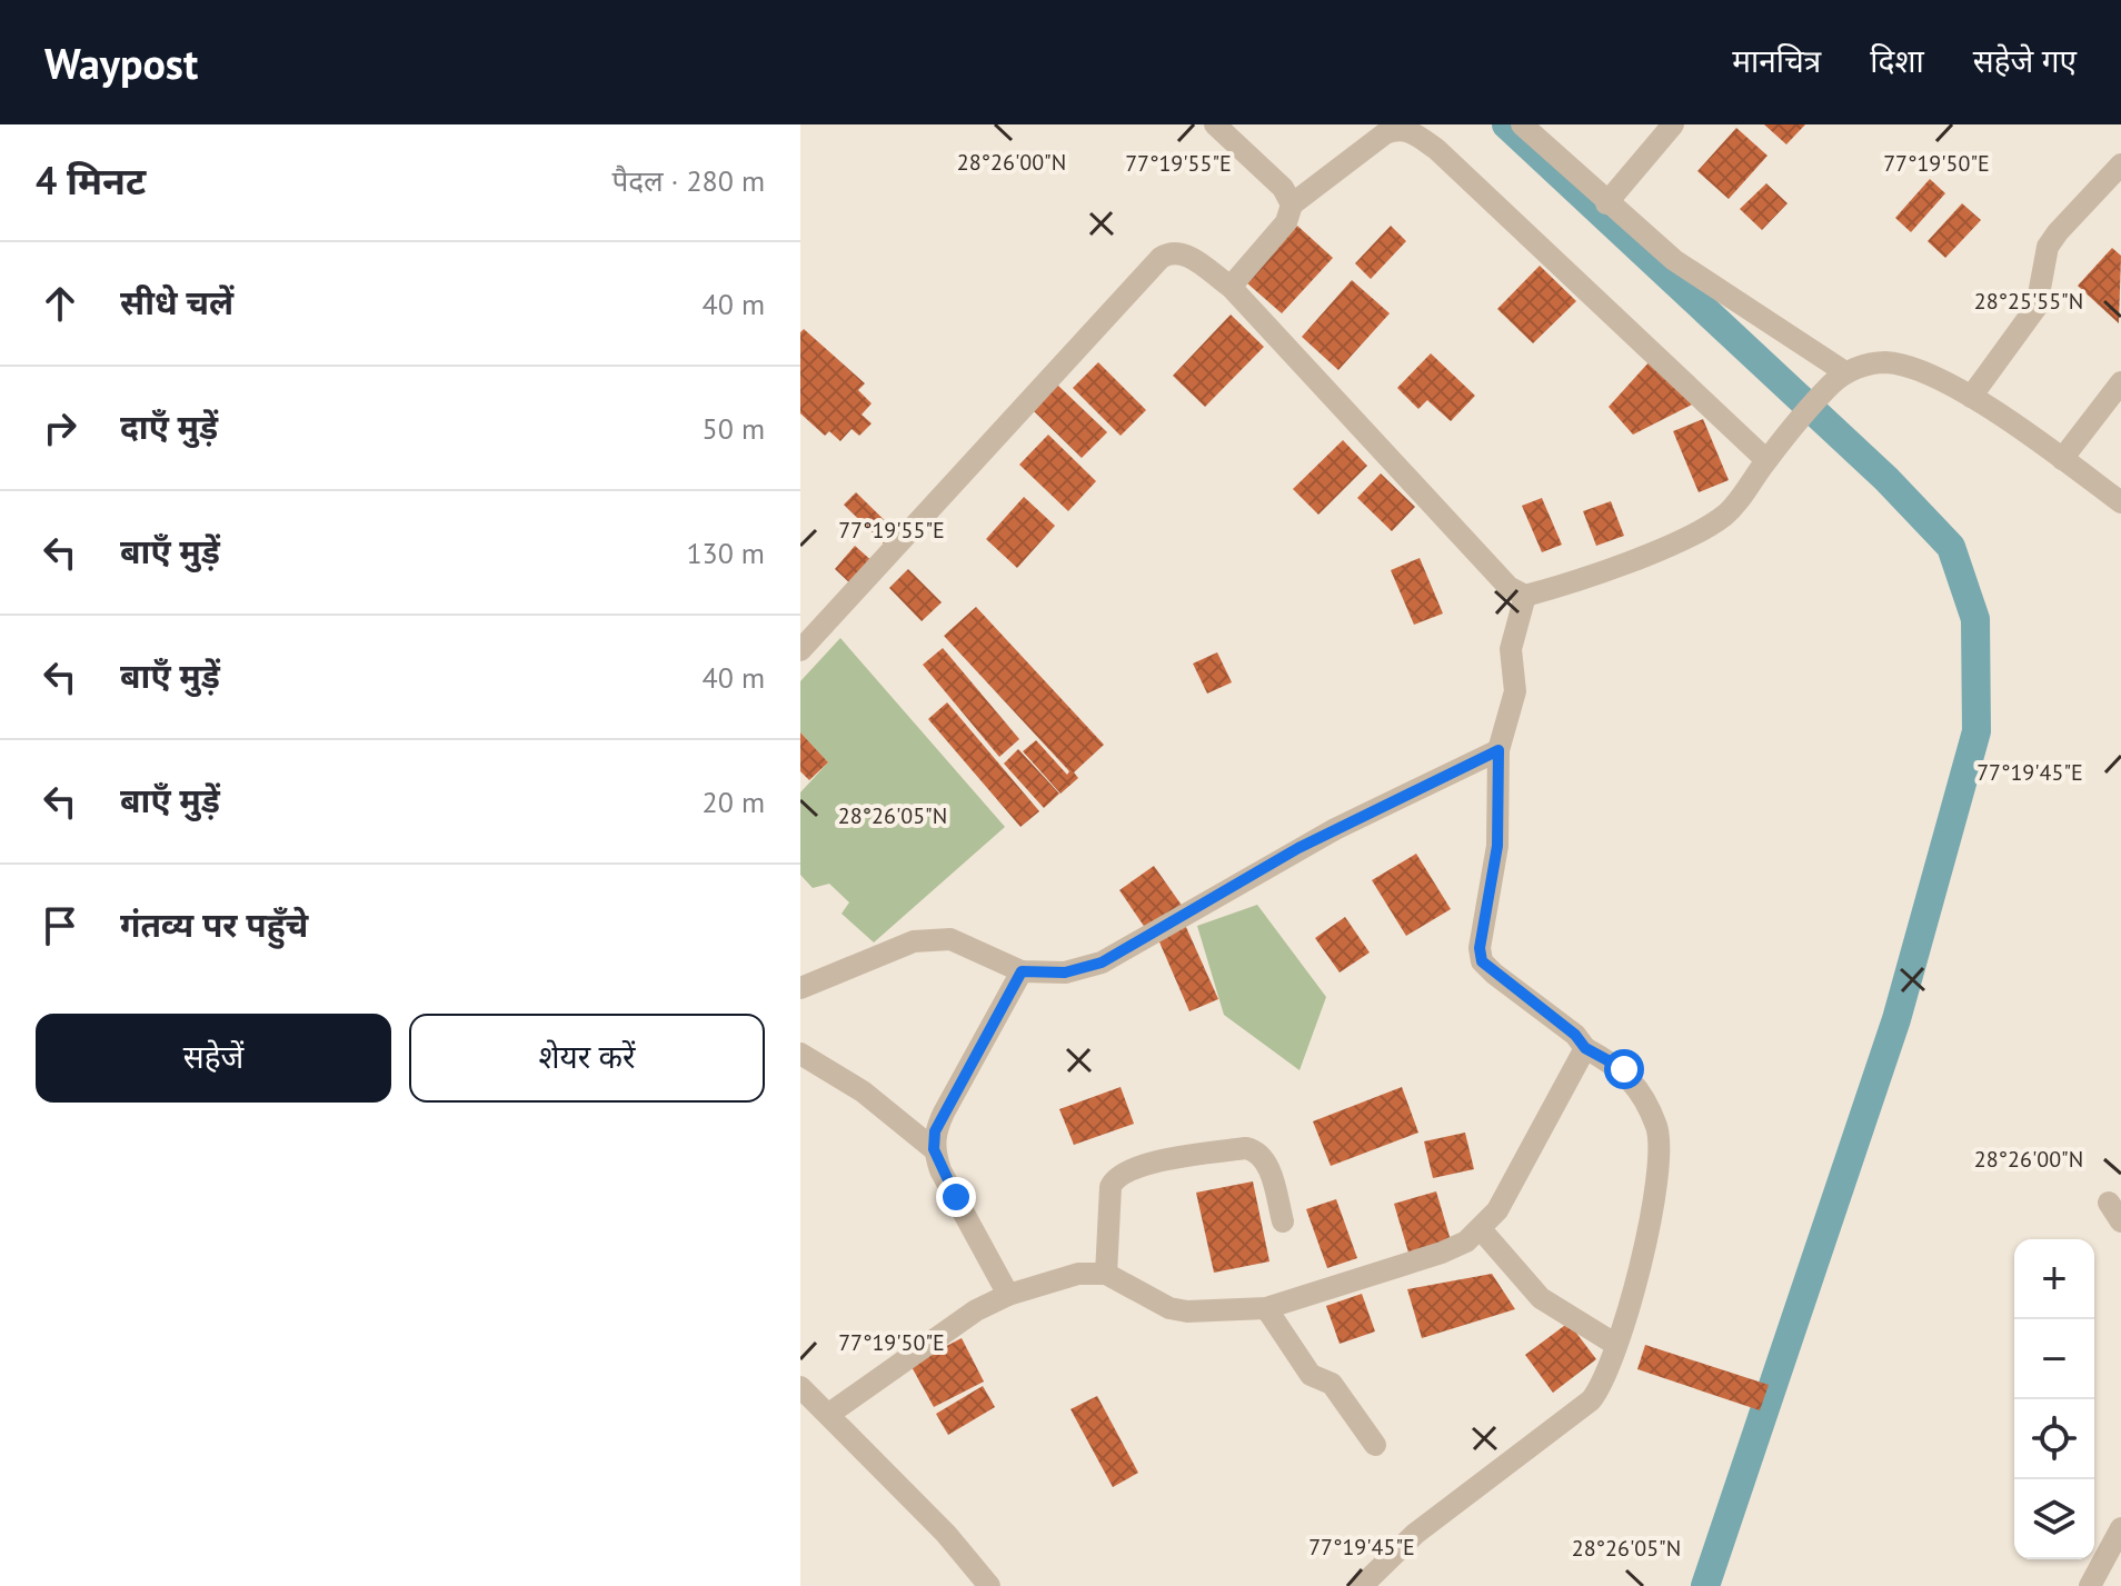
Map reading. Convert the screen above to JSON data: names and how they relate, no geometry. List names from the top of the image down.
{
  "page": {
    "header": "Waypost",
    "nav": ["मानचित्र", "दिशा", "सहेजे गए"],
    "heading": ["4 मिनट", "पैदल · 280 m"],
    "list": [
      ["सीधे चलें", "40 m"],
      ["दाएँ मुड़ें", "50 m"],
      ["बाएँ मुड़ें", "130 m"],
      ["बाएँ मुड़ें", "40 m"],
      ["बाएँ मुड़ें", "20 m"],
      "गंतव्य पर पहुँचे"
    ],
    "buttons": ["सहेजें", "शेयर करें"],
    "map_buttons": ["+", "−"]
  },
  "coordinates": [
    "28°26'00\"N",
    "77°19'55\"E",
    "77°19'50\"E",
    "28°25'55\"N",
    "77°19'45\"E",
    "28°26'05\"N"
  ]
}
